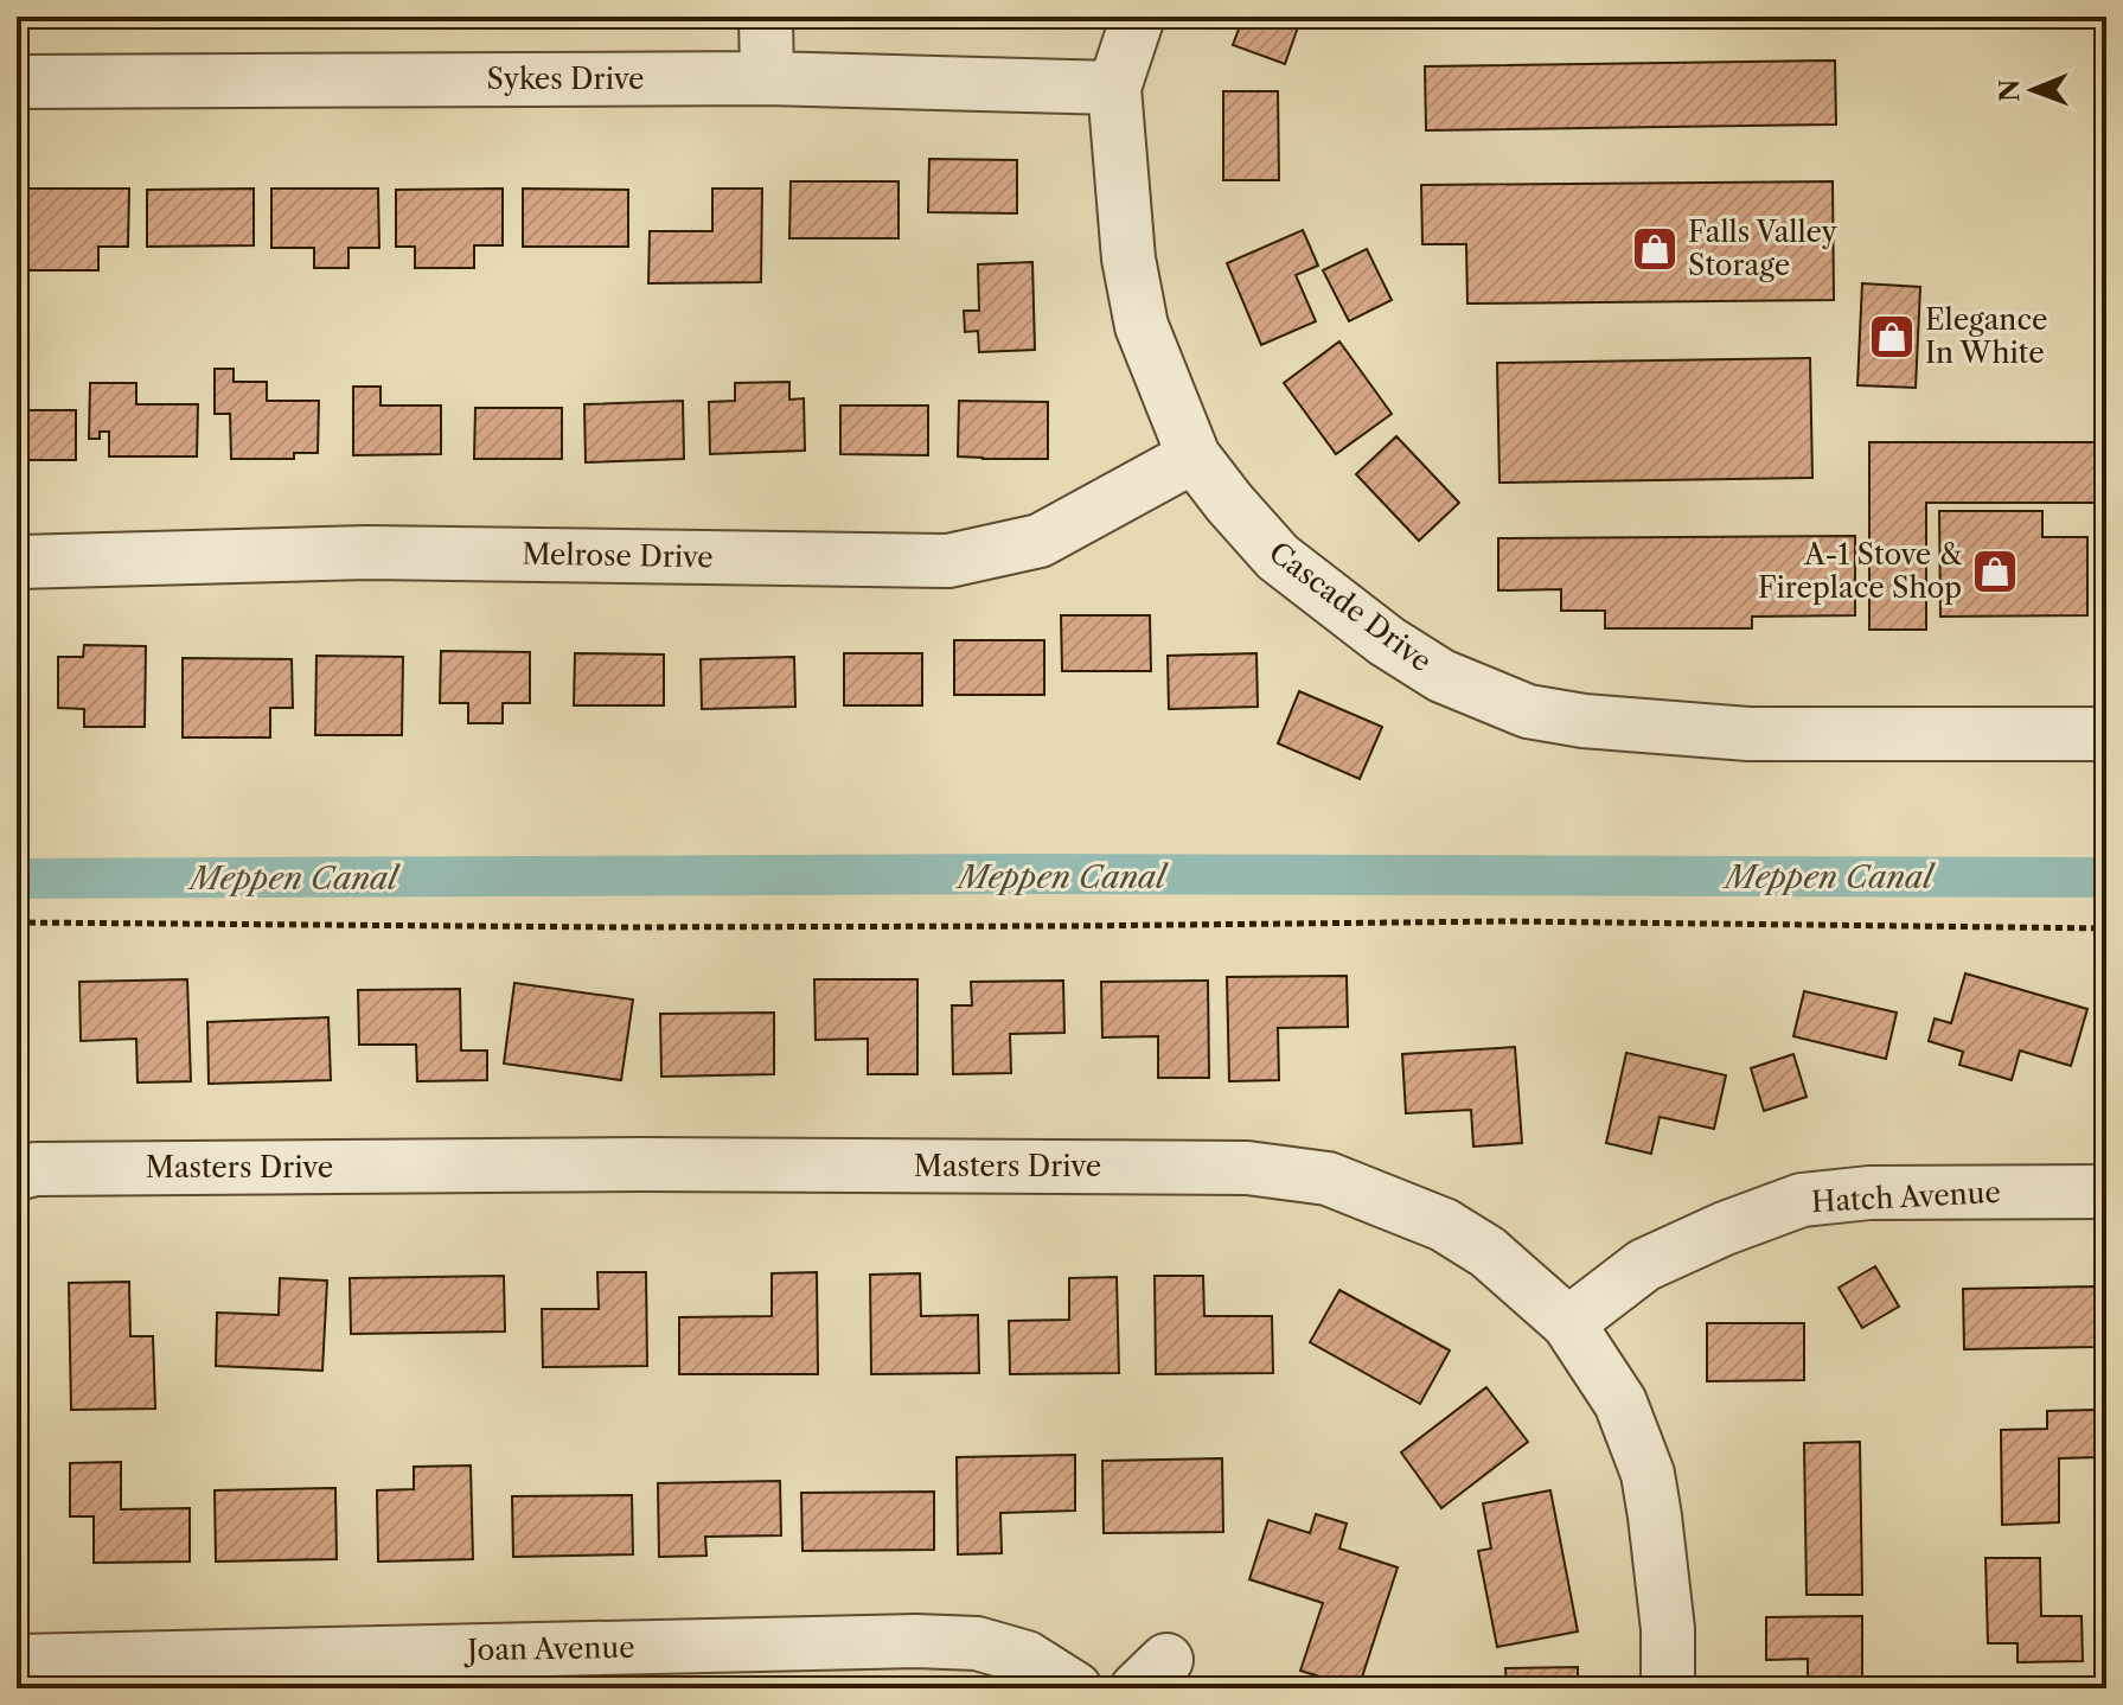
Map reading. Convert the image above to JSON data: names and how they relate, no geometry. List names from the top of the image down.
{
  "streets": {
    "street": [
      "Sykes Drive",
      "Melrose Drive",
      "Cascade Drive",
      "Masters Drive",
      "Hatch Avenue",
      "Joan Avenue"
    ]
  },
  "crossings": [
    ["Sykes Drive", "Cascade Drive"],
    ["Melrose Drive", "Cascade Drive"],
    ["Masters Drive", "Hatch Avenue"]
  ],
  "water": ["Meppen Canal"],
  "places": {
    "shop": ["Falls Valley Storage", "Elegance In White", "A-1 Stove & Fireplace Shop"]
  },
  "north": "left"
}
